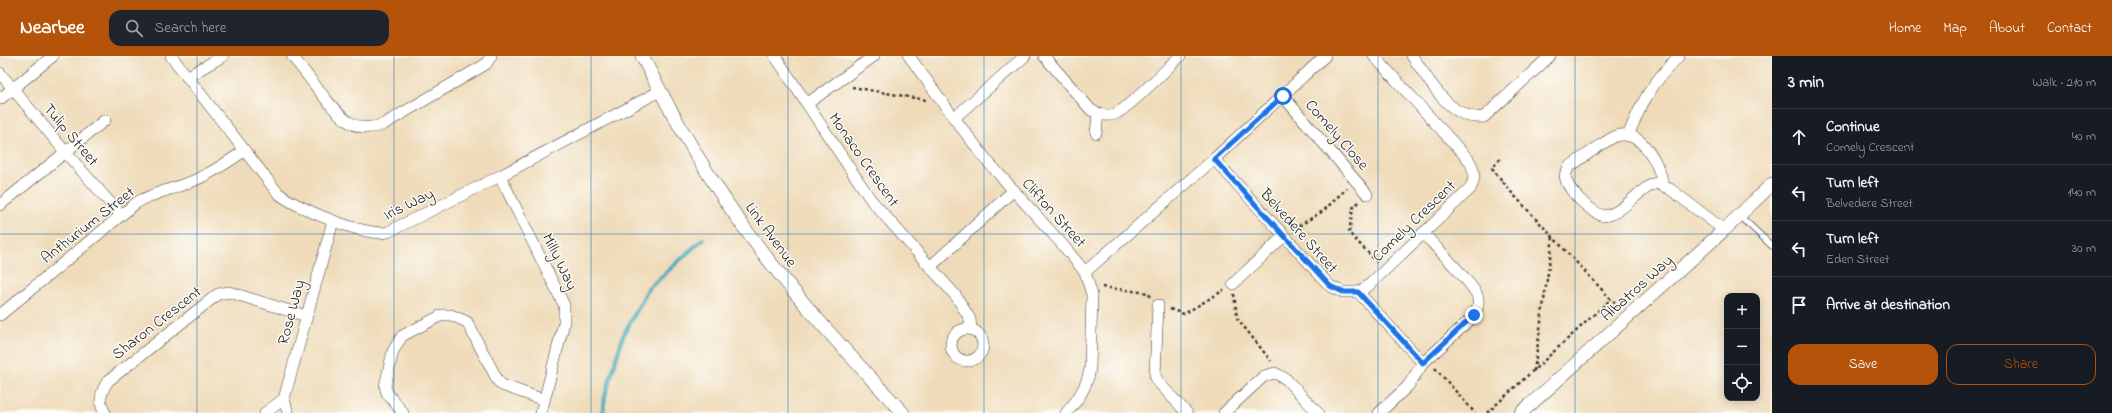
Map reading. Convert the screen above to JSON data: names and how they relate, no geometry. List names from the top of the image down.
{
  "streets": {
    "street": [
      "Tulip Street",
      "Comely Close",
      "Monaco Crescent",
      "Iris Way",
      "Clifton Street",
      "Comely Crescent",
      "Anthurium Street",
      "Belvedere Street",
      "Link Avenue",
      "Milly Way",
      "Albatros Way",
      "Rose Way",
      "Sharon Crescent"
    ]
  },
  "crossings": [
    ["Tulip Street", "Anthurium Street"],
    ["Iris Way", "Anthurium Street"],
    ["Iris Way", "Link Avenue"],
    ["Iris Way", "Milly Way"],
    ["Iris Way", "Rose Way"],
    ["Comely Crescent", "Belvedere Street"],
    ["Rose Way", "Sharon Crescent"]
  ],
  "page": {
    "header": "Nearbee",
    "search": "Search here",
    "nav": [
      "Home",
      "Map",
      "About",
      "Contact"
    ],
    "heading": ["3 min", "Walk · 210 m"],
    "list": [
      ["Continue", "Comely Crescent", "40 m"],
      ["Turn left", "Belvedere Street", "140 m"],
      ["Turn left", "Eden Street", "30 m"],
      "Arrive at destination"
    ],
    "map_buttons": ["+", "−"],
    "buttons": ["Save", "Share"]
  }
}
